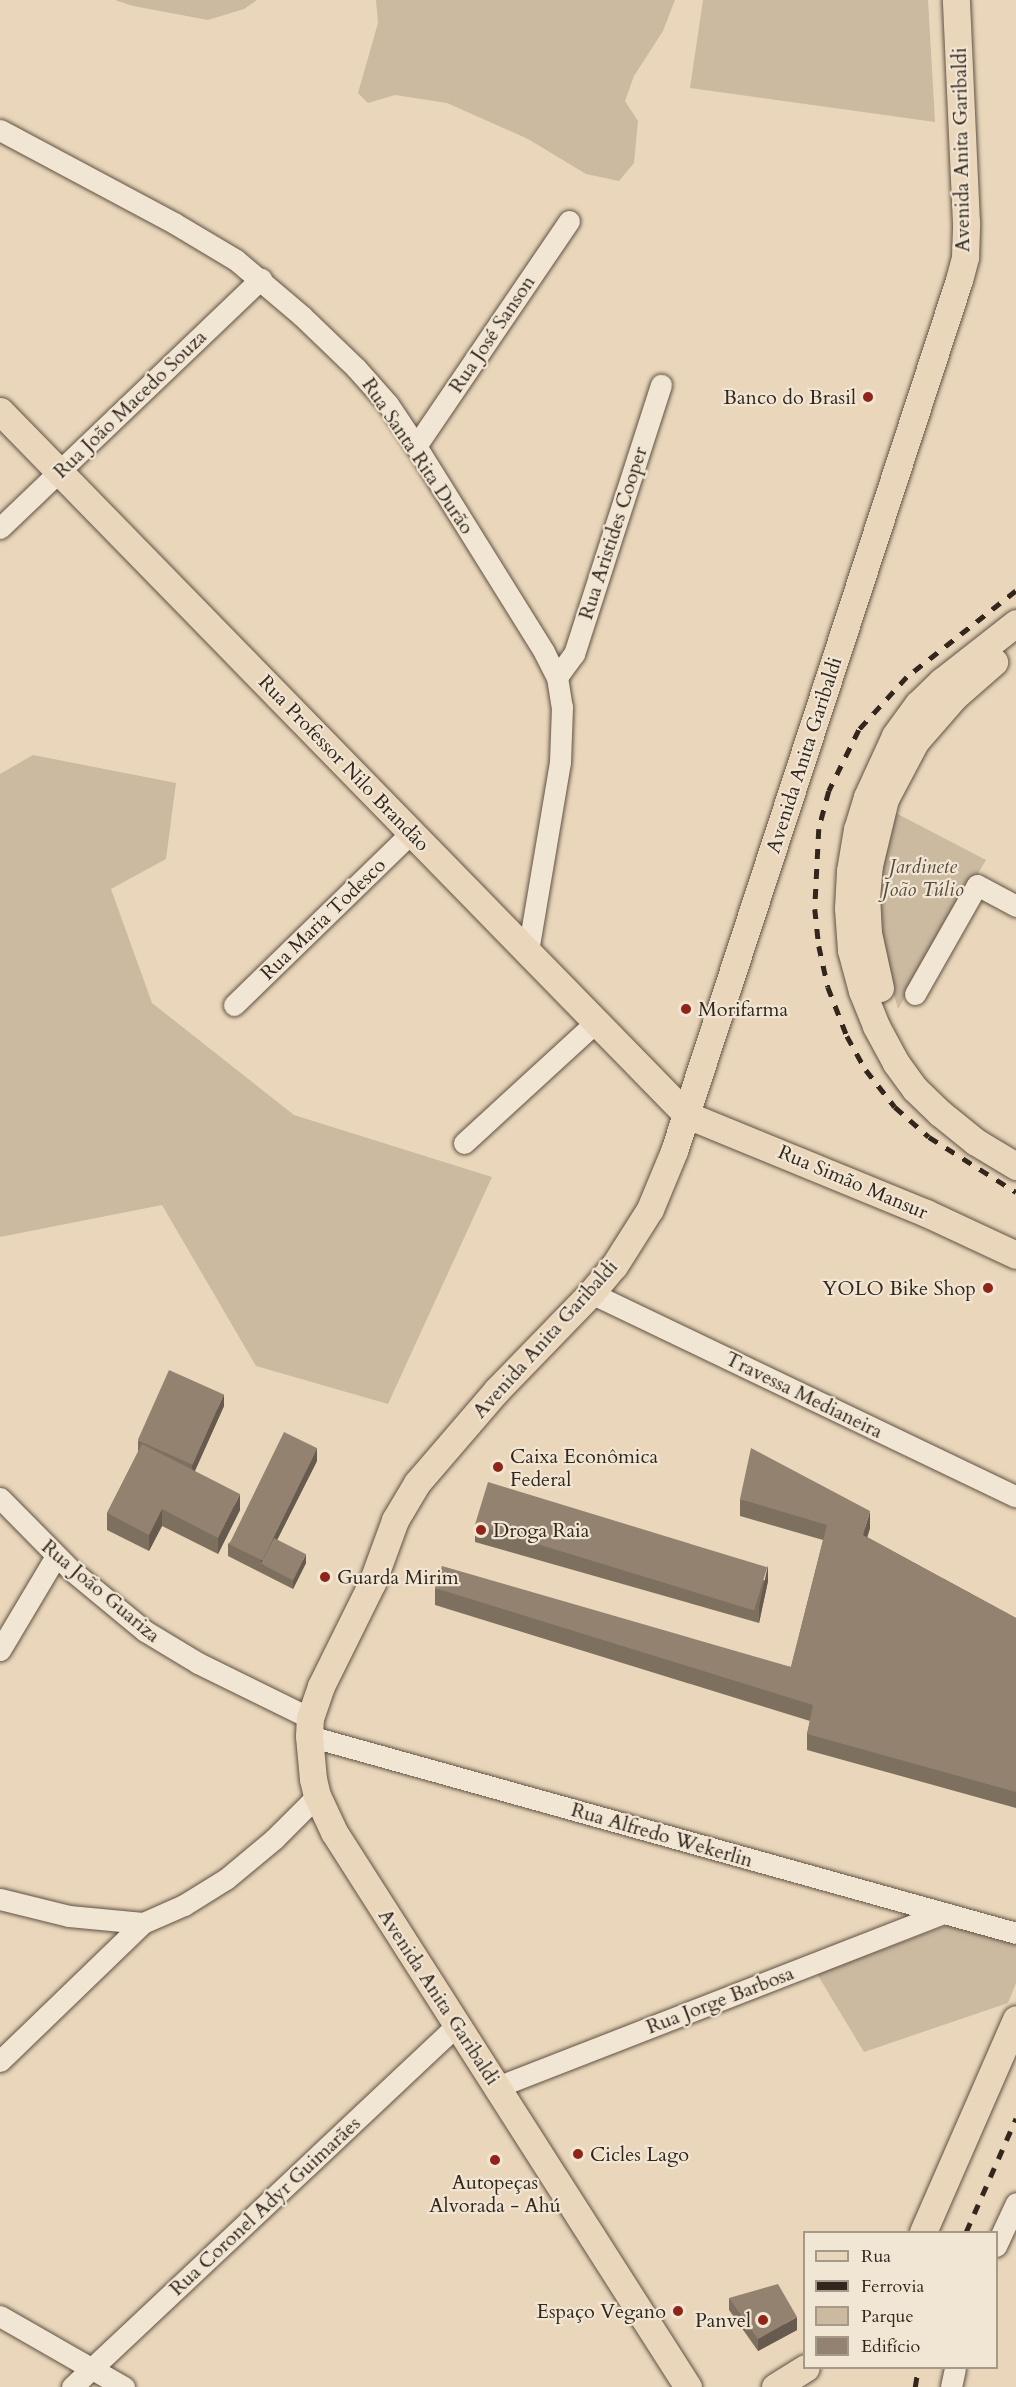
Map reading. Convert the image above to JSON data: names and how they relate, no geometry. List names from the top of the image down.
{
  "streets": {
    "main road": ["Avenida Anita Garibaldi", "Rua Professor Nilo Brandão", "Rua Simão Mansur"],
    "street": [
      "Rua José Sanson",
      "Rua João Macedo Souza",
      "Rua Santa Rita Durão",
      "Rua Aristides Cooper",
      "Rua Maria Todesco",
      "Travessa Medianeira",
      "Rua João Guariza",
      "Rua Alfredo Wekerlin",
      "Rua Jorge Barbosa",
      "Rua Coronel Adyr Guimarães"
    ]
  },
  "crossings": [
    ["Avenida Anita Garibaldi", "Rua Professor Nilo Brandão"],
    ["Avenida Anita Garibaldi", "Rua Simão Mansur"],
    ["Avenida Anita Garibaldi", "Travessa Medianeira"],
    ["Avenida Anita Garibaldi", "Rua João Guariza"],
    ["Avenida Anita Garibaldi", "Rua Alfredo Wekerlin"],
    ["Avenida Anita Garibaldi", "Rua Jorge Barbosa"],
    ["Avenida Anita Garibaldi", "Rua Coronel Adyr Guimarães"],
    ["Rua José Sanson", "Rua Santa Rita Durão"],
    ["Rua João Macedo Souza", "Rua Santa Rita Durão"],
    ["Rua João Macedo Souza", "Rua Professor Nilo Brandão"],
    ["Rua Santa Rita Durão", "Rua Aristides Cooper"],
    ["Rua Santa Rita Durão", "Rua Professor Nilo Brandão"],
    ["Rua Professor Nilo Brandão", "Rua Maria Todesco"],
    ["Rua Professor Nilo Brandão", "Rua Simão Mansur"],
    ["Rua João Guariza", "Rua Alfredo Wekerlin"],
    ["Rua Alfredo Wekerlin", "Rua Jorge Barbosa"]
  ],
  "parks": ["Jardinete João Túlio"],
  "places": [
    "Banco do Brasil",
    "Morifarma",
    "YOLO Bike Shop",
    "Caixa Econômica Federal",
    "Droga Raia",
    "Guarda Mirim",
    "Cicles Lago",
    "Autopeças Alvorada - Ahú",
    "Espaço Vegano",
    "Panvel"
  ],
  "legend": [
    "Rua",
    "Ferrovia",
    "Parque",
    "Edifício"
  ]
}
